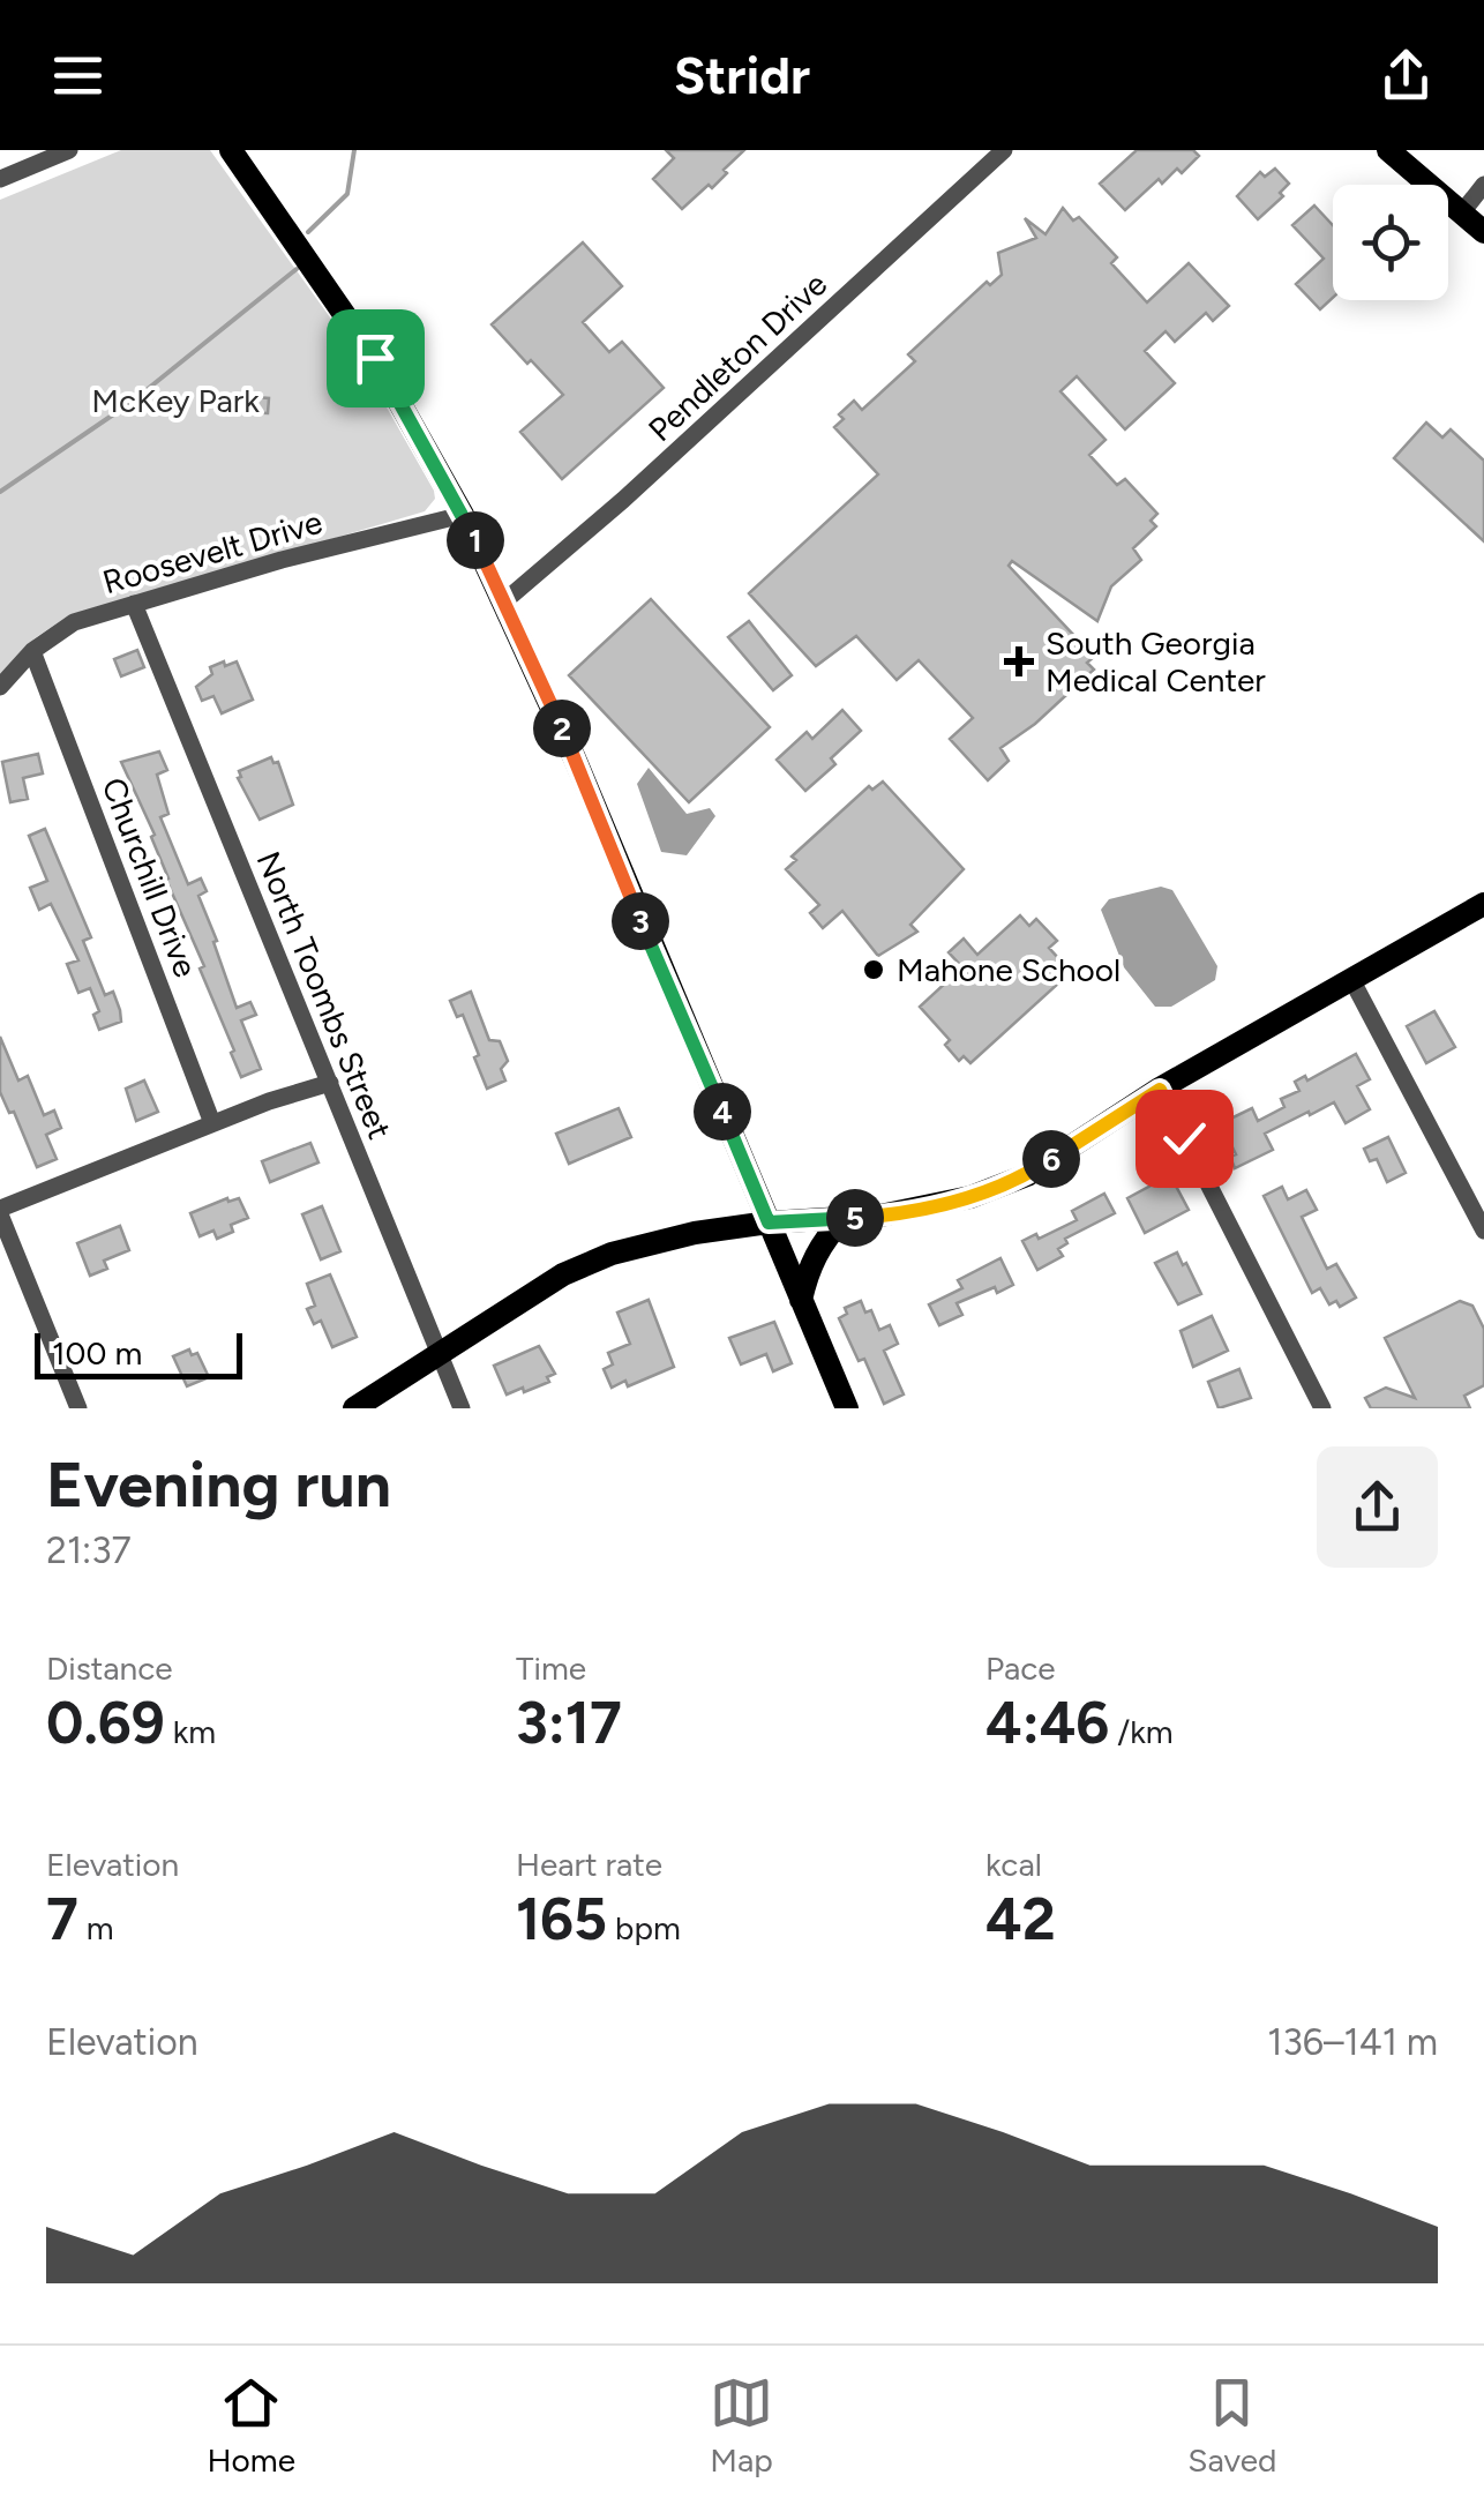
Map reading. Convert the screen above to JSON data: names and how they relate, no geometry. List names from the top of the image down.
{
  "streets": {
    "street": [
      "Pendleton Drive",
      "Roosevelt Drive",
      "Churchill Drive",
      "North Toombs Street"
    ]
  },
  "crossings": [
    ["Roosevelt Drive", "Churchill Drive"],
    ["Roosevelt Drive", "North Toombs Street"]
  ],
  "parks": ["McKey Park"],
  "places": {
    "health": ["South Georgia Medical Center"],
    "other": ["Mahone School"]
  },
  "scale_bar": "100 m",
  "page": {
    "header": "Stridr",
    "pins": [
      "1",
      "2",
      "3",
      "4",
      "6",
      "5"
    ],
    "scale": "100 m",
    "heading": ["Evening run", "21:37"],
    "stats": [
      ["Distance", "0.69 km"],
      ["Time", "3:17"],
      ["Pace", "4:46 /km"],
      ["Elevation", "7 m"],
      ["Heart rate", "165 bpm"],
      ["kcal", "42"]
    ],
    "chart": ["Elevation", "136–141 m"],
    "tabs": ["Home", "Map", "Saved"]
  }
}
